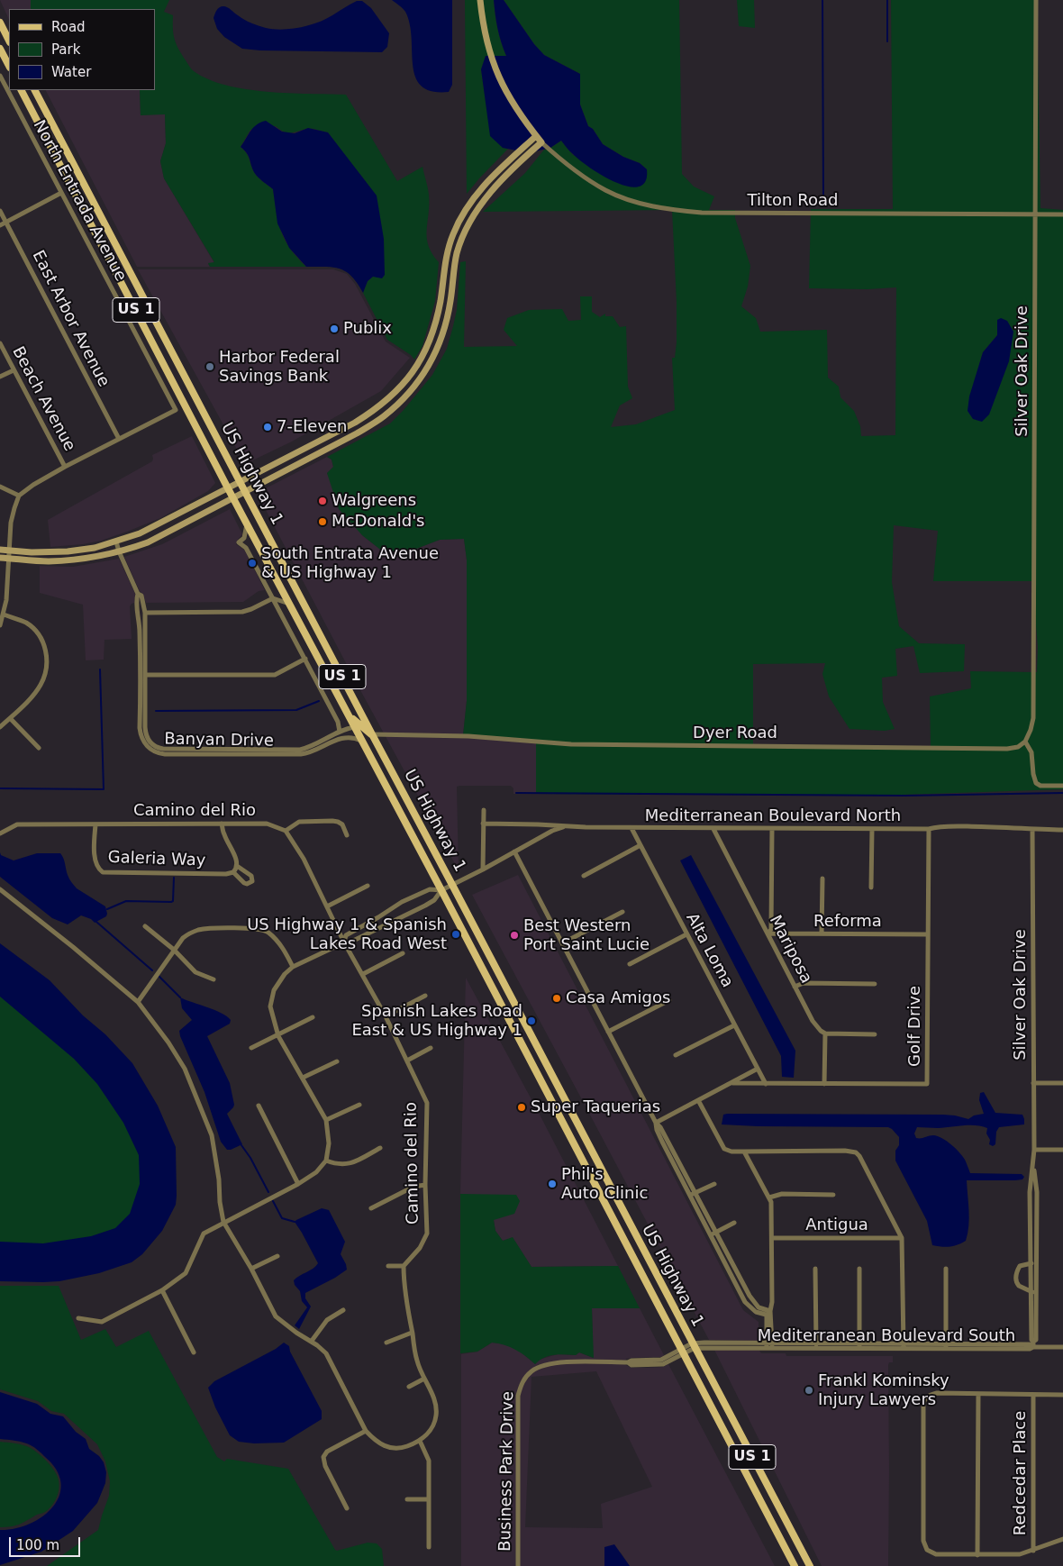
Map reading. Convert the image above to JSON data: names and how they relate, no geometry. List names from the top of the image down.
{
  "streets": {
    "main road": ["US 1", "US Highway 1"],
    "street": [
      "North Entrada Avenue",
      "Tilton Road",
      "East Arbor Avenue",
      "Silver Oak Drive",
      "Beach Avenue",
      "Dyer Road",
      "Banyan Drive",
      "Camino del Rio",
      "Mediterranean Boulevard North",
      "Galeria Way",
      "Reforma",
      "Mariposa",
      "Alta Loma",
      "Golf Drive",
      "Antigua",
      "Mediterranean Boulevard South",
      "Business Park Drive",
      "Redcedar Place"
    ]
  },
  "crossings": [
    ["North Entrada Avenue", "East Arbor Avenue"],
    ["Tilton Road", "Silver Oak Drive"],
    ["Silver Oak Drive", "Dyer Road"],
    ["Silver Oak Drive", "Mediterranean Boulevard North"],
    ["Silver Oak Drive", "Mediterranean Boulevard South"],
    ["US Highway 1", "Dyer Road"],
    ["US Highway 1", "Banyan Drive"],
    ["US Highway 1", "Mediterranean Boulevard South"],
    ["US Highway 1", "Business Park Drive"],
    ["Camino del Rio", "Galeria Way"],
    ["Mediterranean Boulevard North", "Mariposa"],
    ["Mediterranean Boulevard North", "Alta Loma"],
    ["Mediterranean Boulevard North", "Golf Drive"],
    ["Reforma", "Mariposa"],
    ["Reforma", "Golf Drive"],
    ["Alta Loma", "Golf Drive"],
    ["Mediterranean Boulevard South", "Business Park Drive"]
  ],
  "places": [
    "Publix",
    "Harbor Federal Savings Bank",
    "7-Eleven",
    "Walgreens",
    "McDonald's",
    "South Entrata Avenue & US Highway 1",
    "US Highway 1 & Spanish Lakes Road West",
    "Best Western Port Saint Lucie",
    "Casa Amigos",
    "Spanish Lakes Road East & US Highway 1",
    "Super Taquerias",
    "Phil's Auto Clinic",
    "Frankl Kominsky Injury Lawyers"
  ],
  "legend": ["Road", "Park", "Water"],
  "scale_bar": "100 m"
}
